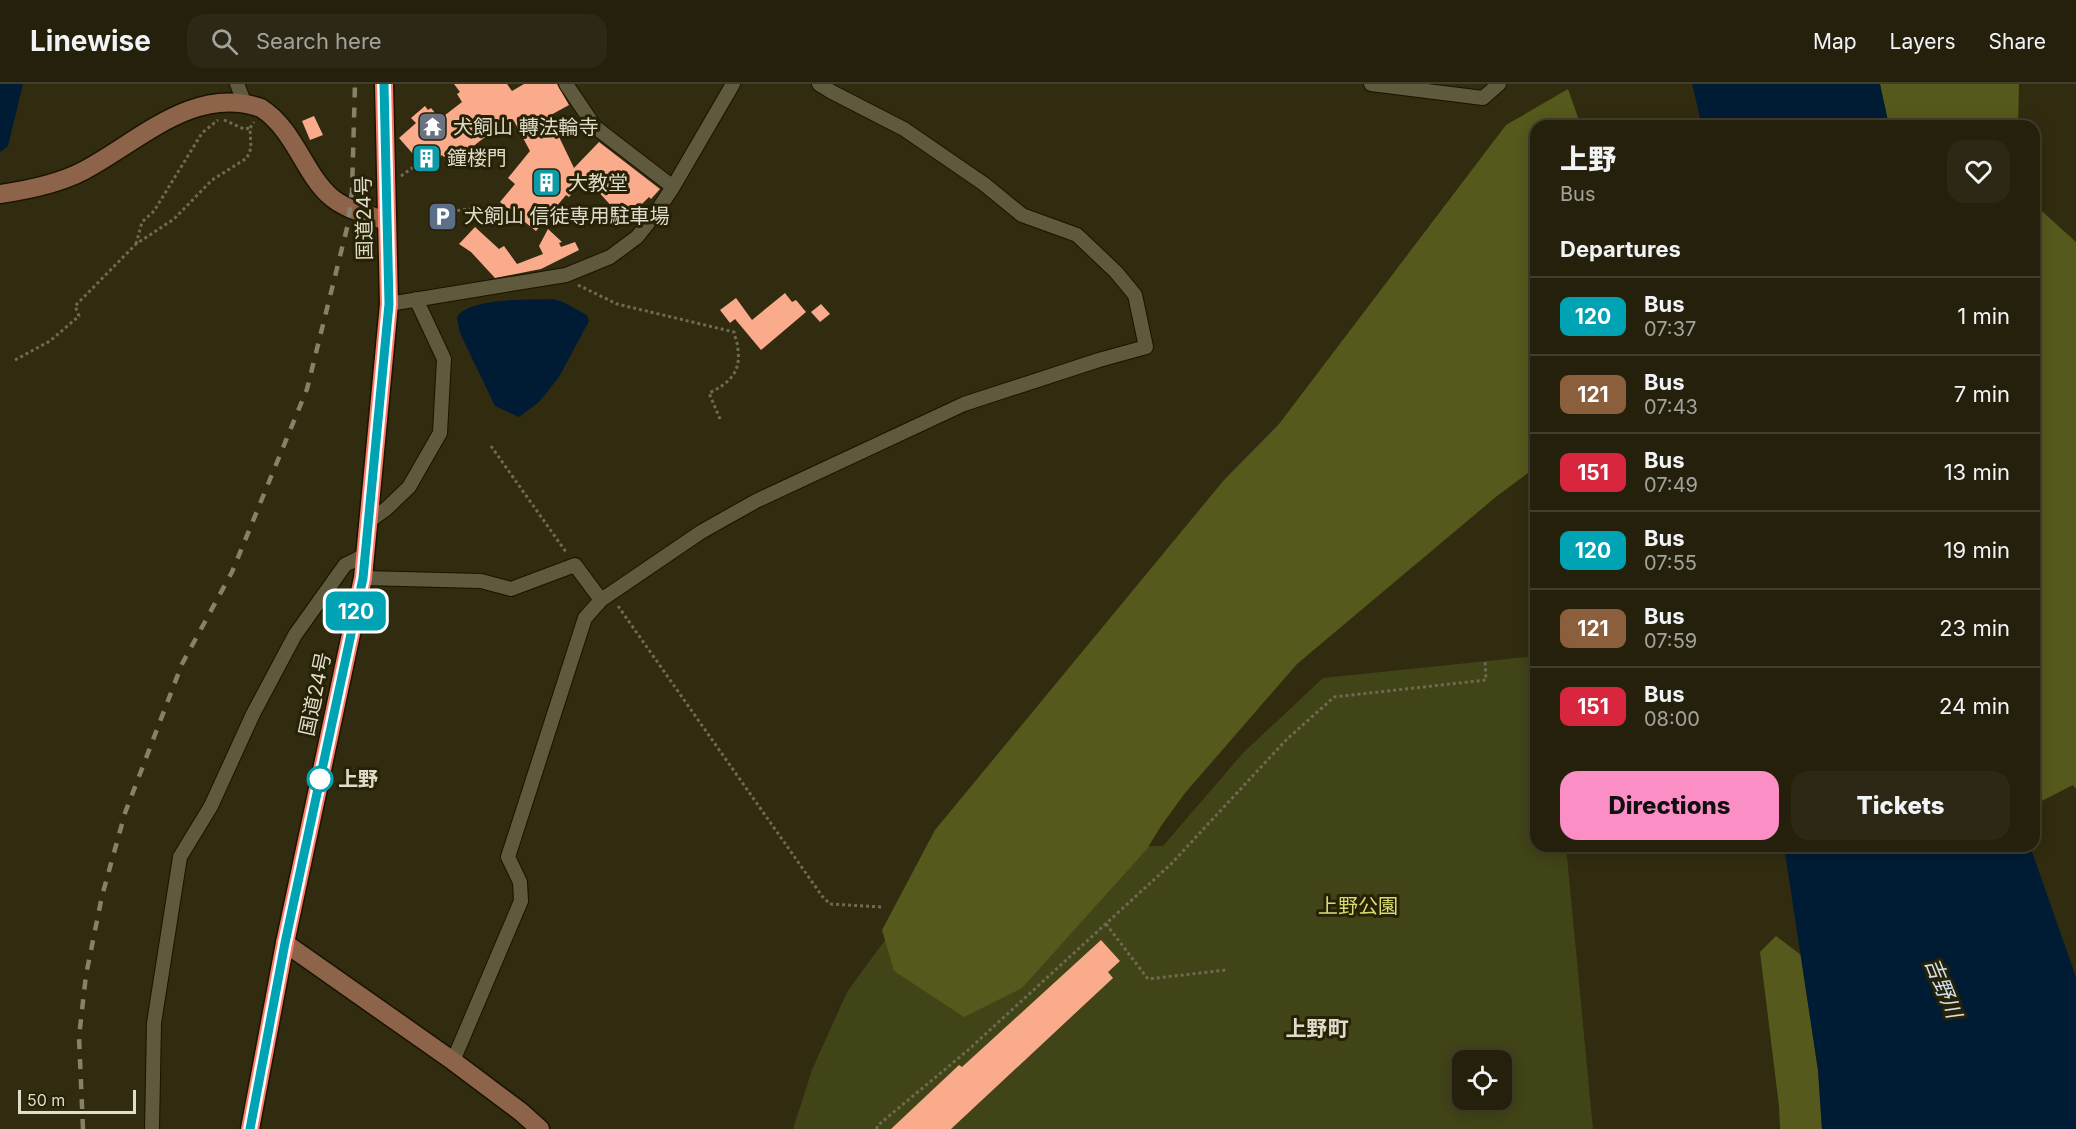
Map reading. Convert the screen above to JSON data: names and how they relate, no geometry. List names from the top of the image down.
{
  "streets": {
    "highway": ["国道24号"]
  },
  "districts": ["上野町"],
  "water": ["吉野川"],
  "parks": ["上野公園"],
  "places": {
    "temple": ["犬飼山 轉法輪寺"],
    "building": ["鐘楼門", "大教堂"],
    "parking": ["犬飼山 信徒専用駐車場"],
    "other": ["上野"]
  },
  "lines": ["bus line 120"],
  "scale_bar": "50 m",
  "page": {
    "header": "Linewise",
    "search": "Search here",
    "nav": ["Map", "Layers", "Share"],
    "on_map": "120",
    "heading": [
      ["上野", "Bus"],
      "Departures"
    ],
    "list": [
      {
        "mark": "120",
        "name": "Bus",
        "note": "07:37",
        "value": "1 min"
      },
      {
        "mark": "121",
        "name": "Bus",
        "note": "07:43",
        "value": "7 min"
      },
      {
        "mark": "151",
        "name": "Bus",
        "note": "07:49",
        "value": "13 min"
      },
      {
        "mark": "120",
        "name": "Bus",
        "note": "07:55",
        "value": "19 min"
      },
      {
        "mark": "121",
        "name": "Bus",
        "note": "07:59",
        "value": "23 min"
      },
      {
        "mark": "151",
        "name": "Bus",
        "note": "08:00",
        "value": "24 min"
      }
    ],
    "buttons": ["Directions", "Tickets"],
    "scale": "50 m"
  }
}
